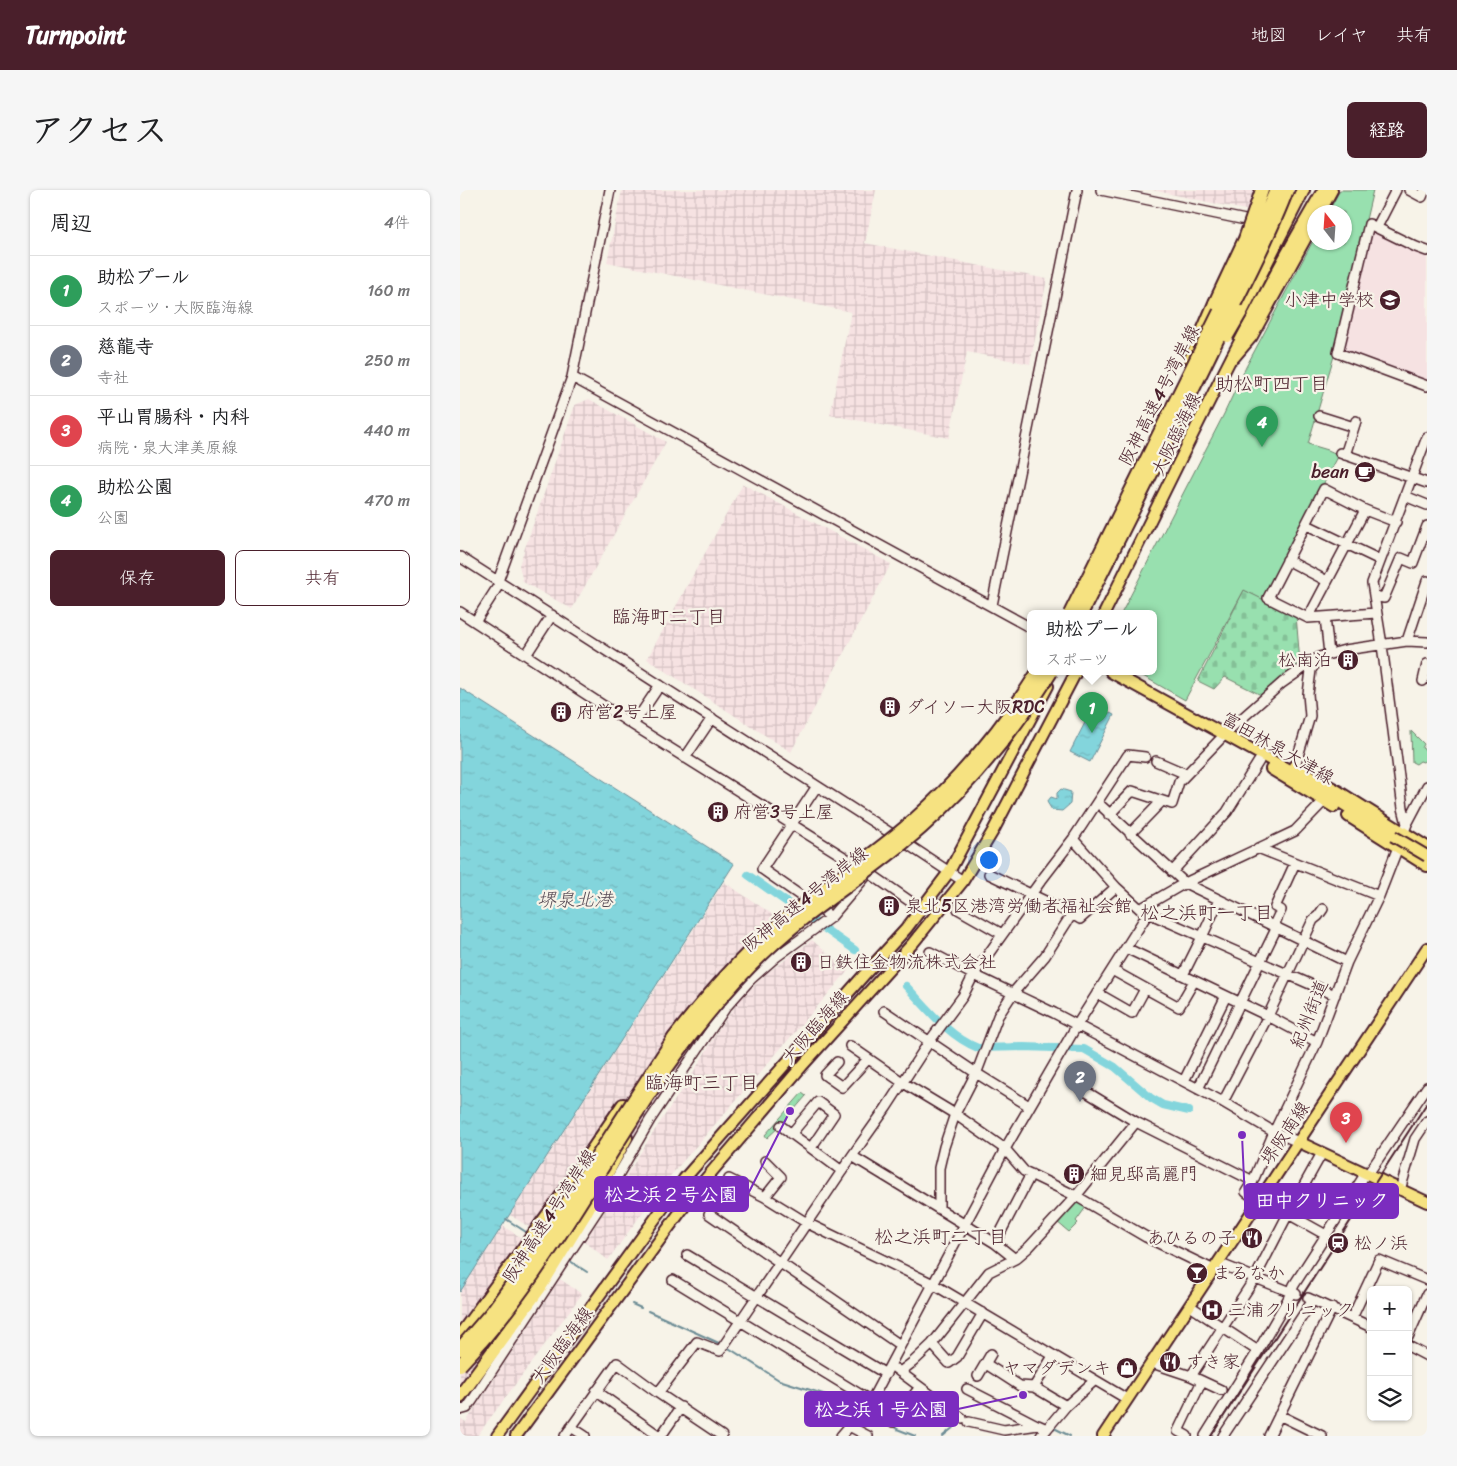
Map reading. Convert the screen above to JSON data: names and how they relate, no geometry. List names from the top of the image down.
{
  "streets": {
    "highway": ["阪神高速4号湾岸線"],
    "main road": ["大阪臨海線", "富田林泉大津線", "堺阪南線"],
    "street": ["紀州街道"]
  },
  "crossings": [
    ["紀州街道", "堺阪南線"]
  ],
  "districts": [
    "助松町四丁目",
    "臨海町二丁目",
    "松之浜町一丁目",
    "臨海町三丁目",
    "松之浜町二丁目"
  ],
  "water": ["堺泉北港"],
  "places": {
    "school or university": ["小津中学校"],
    "cafe": ["bean"],
    "building": [
      "松南泊",
      "ダイソー大阪RDC",
      "府営2号上屋",
      "府営3号上屋",
      "泉北5区港湾労働者福祉会館",
      "日鉄住金物流株式会社",
      "細見邸高麗門"
    ],
    "other": ["松之浜２号公園", "田中クリニック", "松之浜１号公園"],
    "restaurant": ["あひるの子", "すき家"],
    "station": ["松ノ浜"],
    "bar": ["まるなか"],
    "hospital": ["三浦クリニック"],
    "shop": ["ヤマダデンキ"]
  },
  "north": "top",
  "page": {
    "header": "Turnpoint",
    "nav": ["地図", "レイヤ", "共有"],
    "title": "アクセス",
    "buttons": [
      "経路",
      ["保存", "共有"]
    ],
    "heading": ["周辺", "4件"],
    "list": [
      {
        "mark": "1",
        "name": "助松プール",
        "note": "スポーツ · 大阪臨海線",
        "value": "160 m"
      },
      {
        "mark": "2",
        "name": "慈龍寺",
        "note": "寺社",
        "value": "250 m"
      },
      {
        "mark": "3",
        "name": "平山胃腸科・内科",
        "note": "病院 · 泉大津美原線",
        "value": "440 m"
      },
      {
        "mark": "4",
        "name": "助松公園",
        "note": "公園",
        "value": "470 m"
      }
    ],
    "pins": [
      "4",
      "1",
      "2",
      "3"
    ],
    "popup": ["助松プール", "スポーツ"],
    "map_buttons": ["+", "−"]
  }
}
